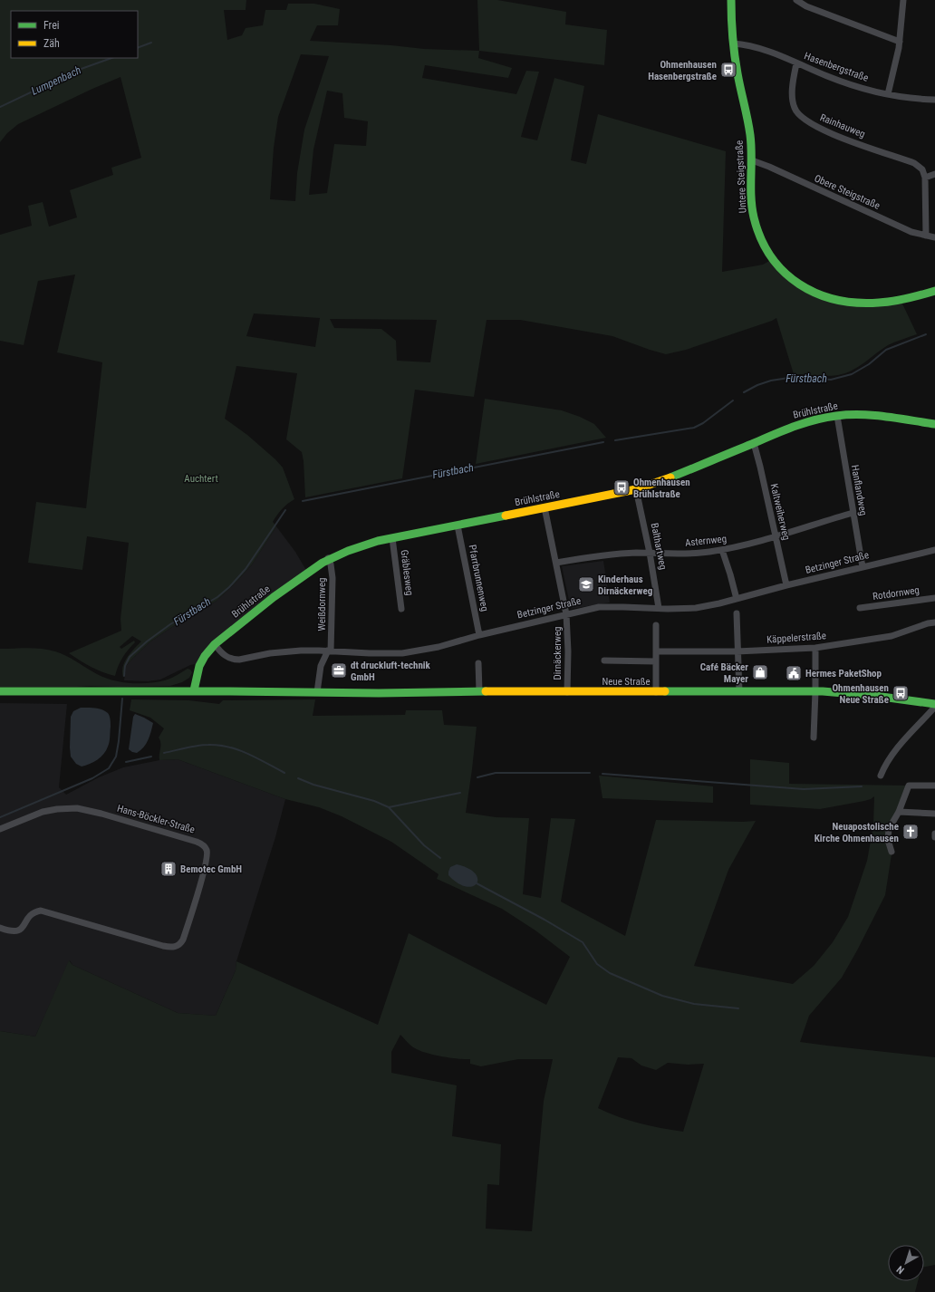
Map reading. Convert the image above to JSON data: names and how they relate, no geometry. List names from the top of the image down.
{
  "streets": {
    "street": [
      "Hasenbergstraße",
      "Rainhauweg",
      "Untere Steigstraße",
      "Obere Steigstraße",
      "Brühlstraße",
      "Hanflandweg",
      "Kaltweiherweg",
      "Asternweg",
      "Balthartweg",
      "Betzinger Straße",
      "Gräblesweg",
      "Pfarrbrunnenweg",
      "Rotdornweg",
      "Weißdornweg",
      "Käppelerstraße",
      "Dirnäckerweg",
      "Neue Straße",
      "Hans-Böckler-Straße"
    ]
  },
  "crossings": [
    ["Hasenbergstraße", "Rainhauweg"],
    ["Hasenbergstraße", "Untere Steigstraße"],
    ["Untere Steigstraße", "Obere Steigstraße"],
    ["Brühlstraße", "Hanflandweg"],
    ["Brühlstraße", "Kaltweiherweg"],
    ["Brühlstraße", "Balthartweg"],
    ["Brühlstraße", "Betzinger Straße"],
    ["Brühlstraße", "Gräblesweg"],
    ["Brühlstraße", "Pfarrbrunnenweg"],
    ["Brühlstraße", "Weißdornweg"],
    ["Brühlstraße", "Dirnäckerweg"],
    ["Brühlstraße", "Neue Straße"],
    ["Hanflandweg", "Asternweg"],
    ["Hanflandweg", "Betzinger Straße"],
    ["Kaltweiherweg", "Asternweg"],
    ["Kaltweiherweg", "Betzinger Straße"],
    ["Asternweg", "Balthartweg"],
    ["Asternweg", "Dirnäckerweg"],
    ["Balthartweg", "Betzinger Straße"],
    ["Betzinger Straße", "Pfarrbrunnenweg"],
    ["Betzinger Straße", "Weißdornweg"],
    ["Betzinger Straße", "Dirnäckerweg"],
    ["Weißdornweg", "Neue Straße"],
    ["Dirnäckerweg", "Neue Straße"]
  ],
  "water": ["Lumpenbach", "Fürstbach"],
  "parks": ["Auchtert"],
  "places": {
    "bus stop": ["Ohmenhausen Hasenbergstraße", "Ohmenhausen Brühlstraße", "Ohmenhausen Neue Straße"],
    "school or university": ["Kinderhaus Dirnäckerweg"],
    "office": ["dt druckluft-technik GmbH"],
    "shop": ["Café Bäcker Mayer"],
    "public building": ["Hermes PaketShop"],
    "church": ["Neuapostolische Kirche Ohmenhausen"],
    "building": ["Bemotec GmbH"]
  },
  "legend": ["Frei", "Zäh"],
  "north": "bottom left"
}
